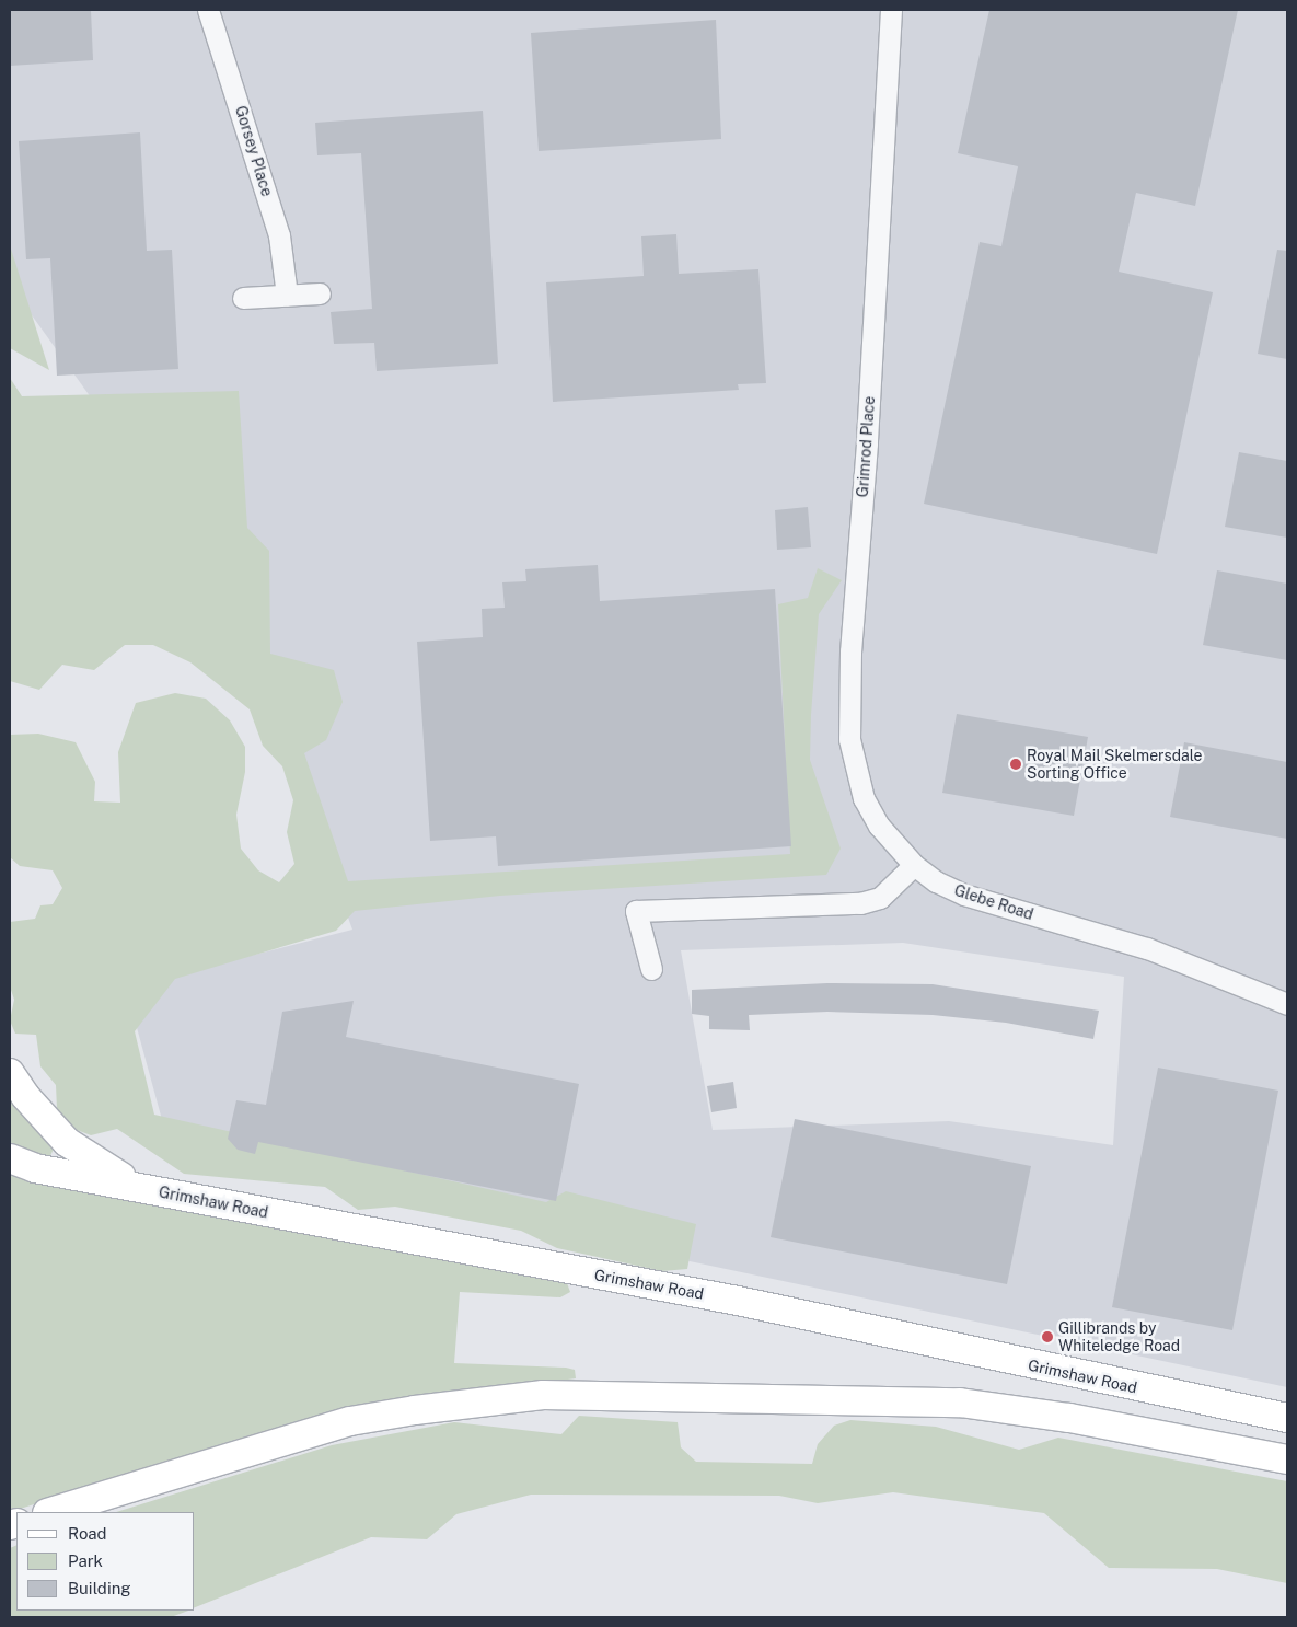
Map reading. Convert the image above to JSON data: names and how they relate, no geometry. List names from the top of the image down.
{
  "streets": {
    "main road": ["Grimshaw Road"],
    "street": ["Gorsey Place", "Grimrod Place", "Glebe Road"]
  },
  "crossings": [
    ["Grimrod Place", "Glebe Road"]
  ],
  "places": ["Royal Mail Skelmersdale Sorting Office", "Gillibrands by Whiteledge Road"],
  "legend": ["Road", "Park", "Building"]
}
